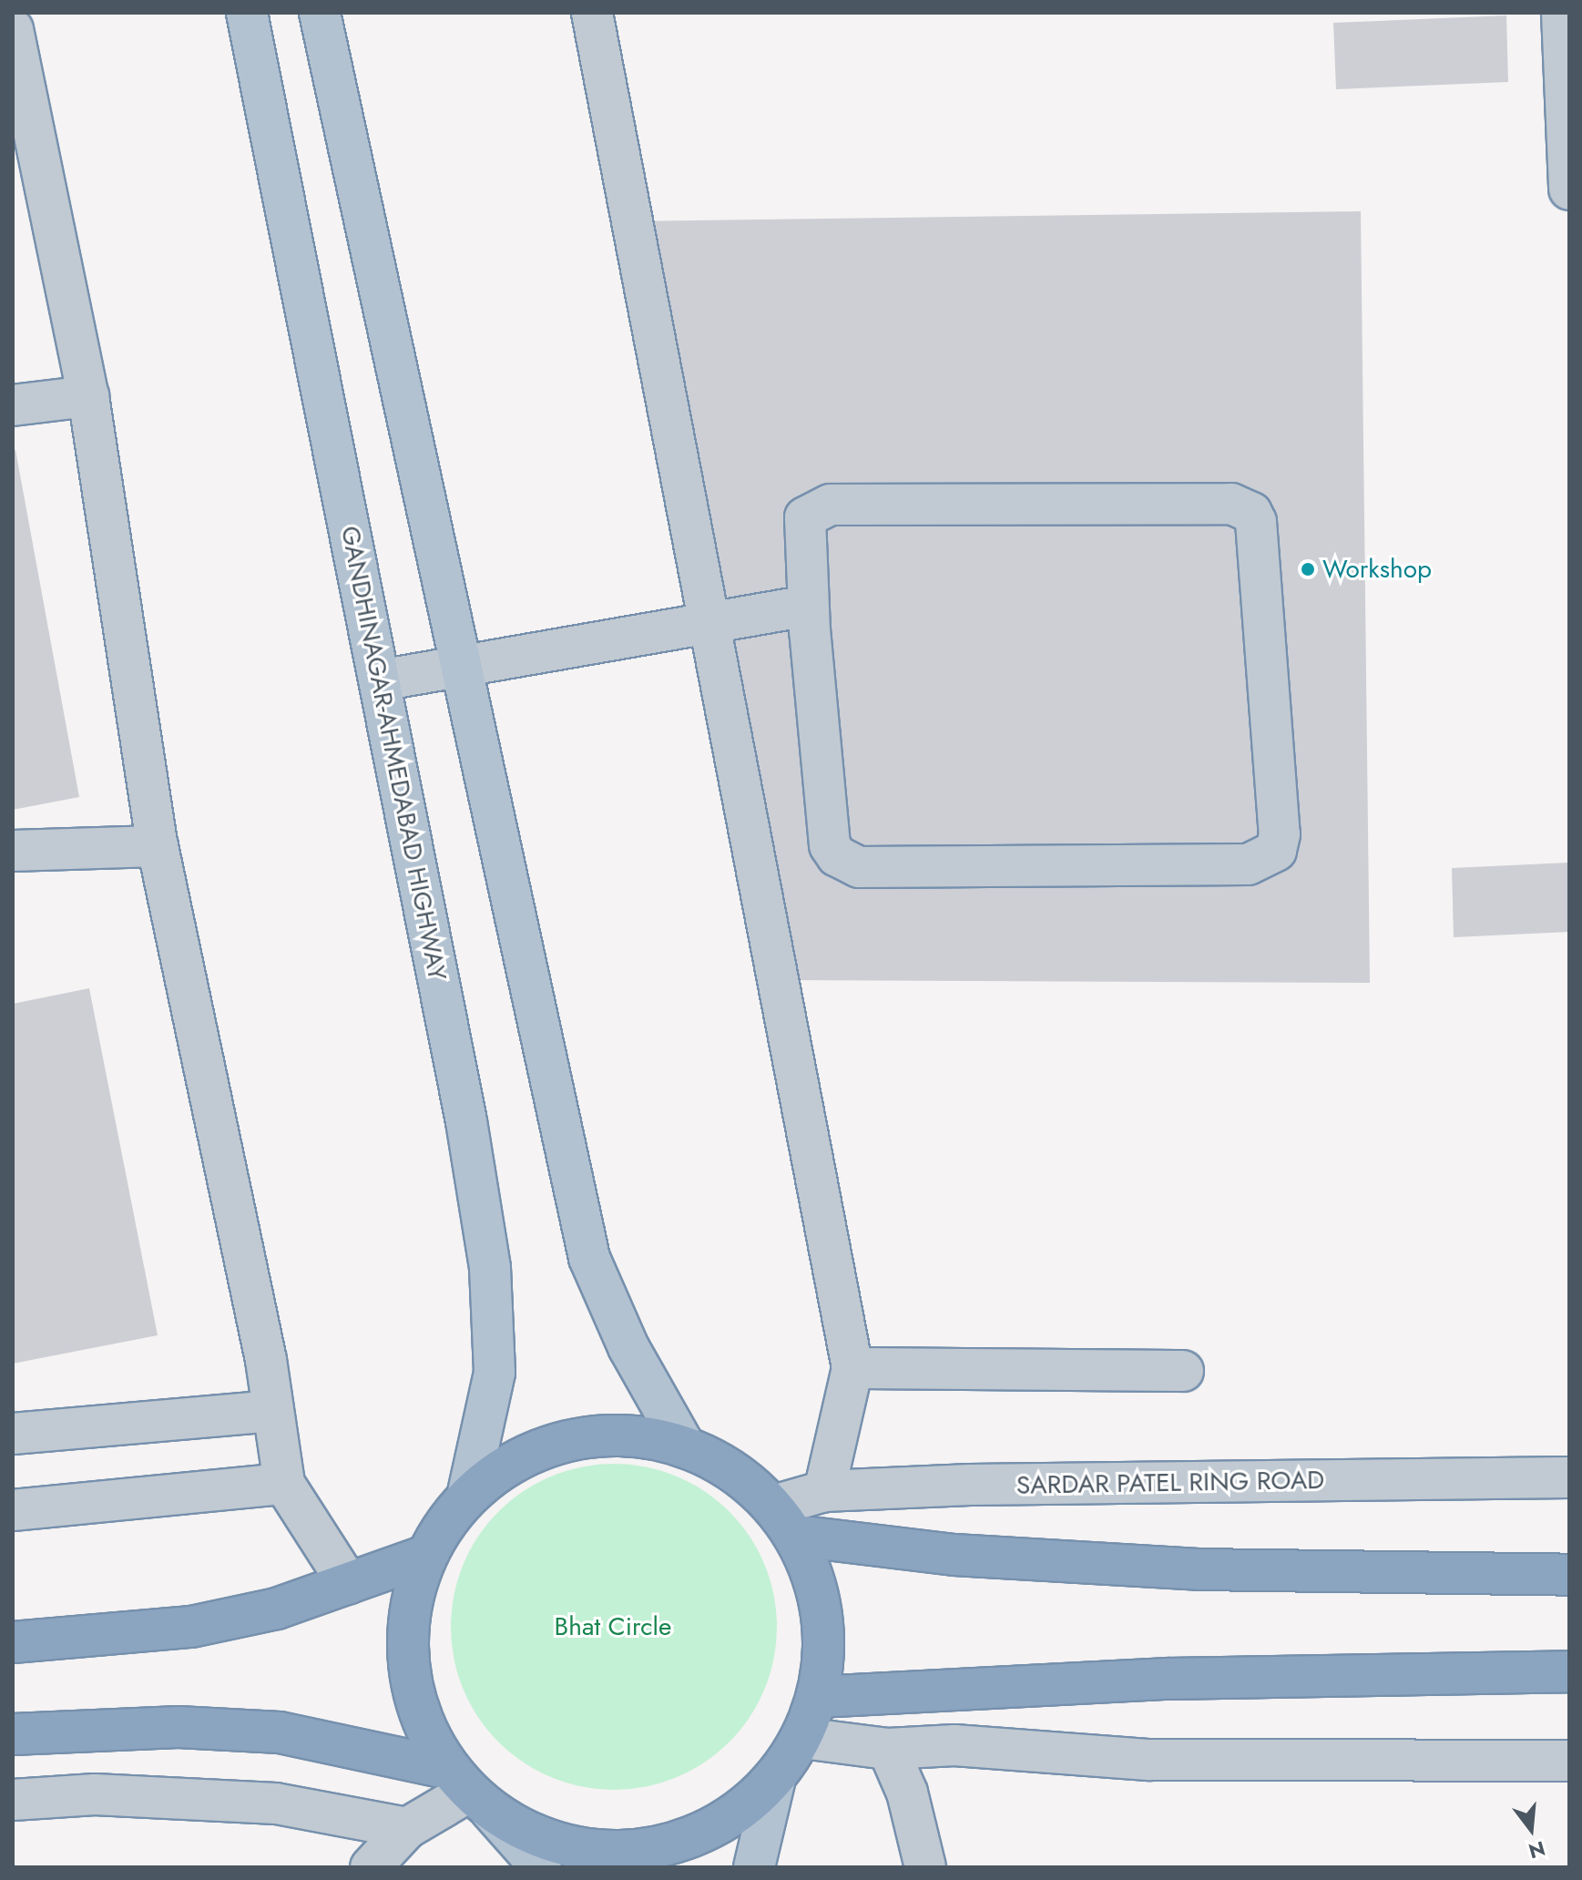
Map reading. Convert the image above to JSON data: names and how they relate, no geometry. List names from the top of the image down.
{
  "streets": {
    "main road": ["GANDHINAGAR-AHMEDABAD HIGHWAY"],
    "street": ["SARDAR PATEL RING ROAD"]
  },
  "parks": ["Bhat Circle"],
  "places": ["Workshop"],
  "north": "bottom"
}
